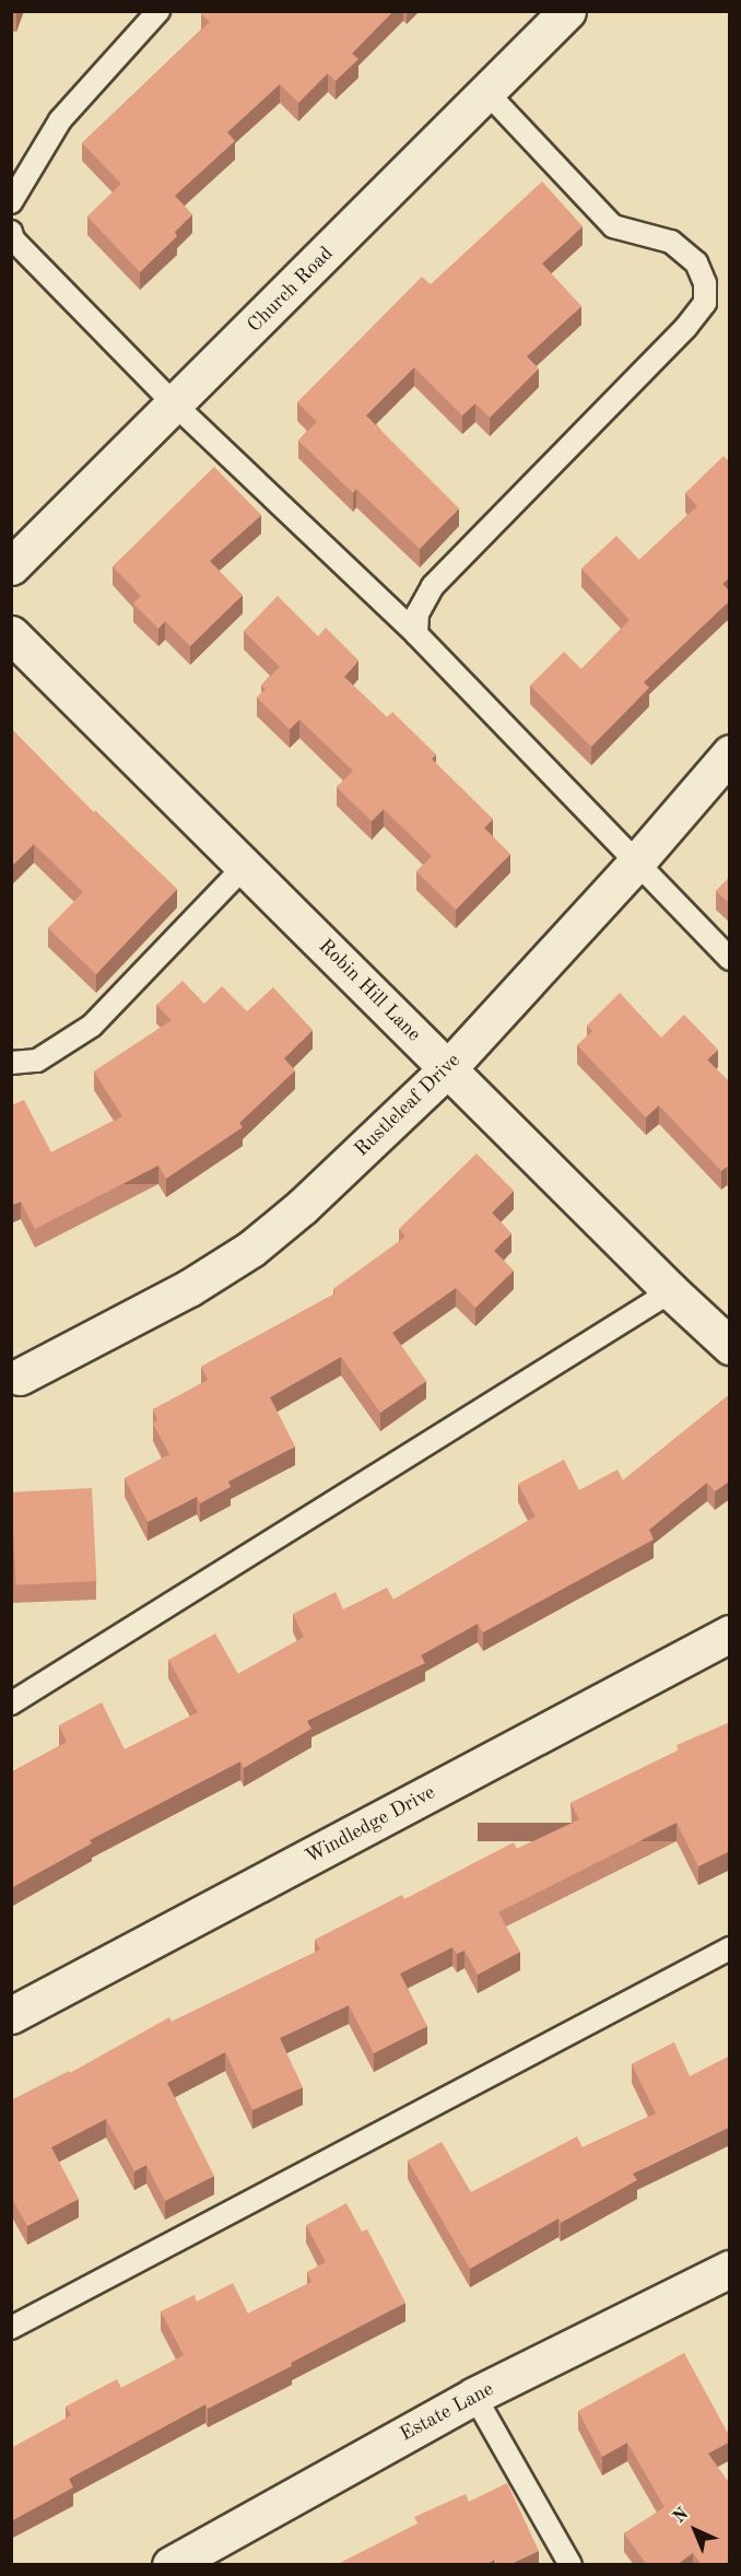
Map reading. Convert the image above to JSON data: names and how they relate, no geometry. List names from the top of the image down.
{
  "streets": {
    "street": [
      "Church Road",
      "Robin Hill Lane",
      "Rustleleaf Drive",
      "Windledge Drive",
      "Estate Lane"
    ]
  },
  "crossings": [
    ["Robin Hill Lane", "Rustleleaf Drive"]
  ],
  "north": "top left"
}
